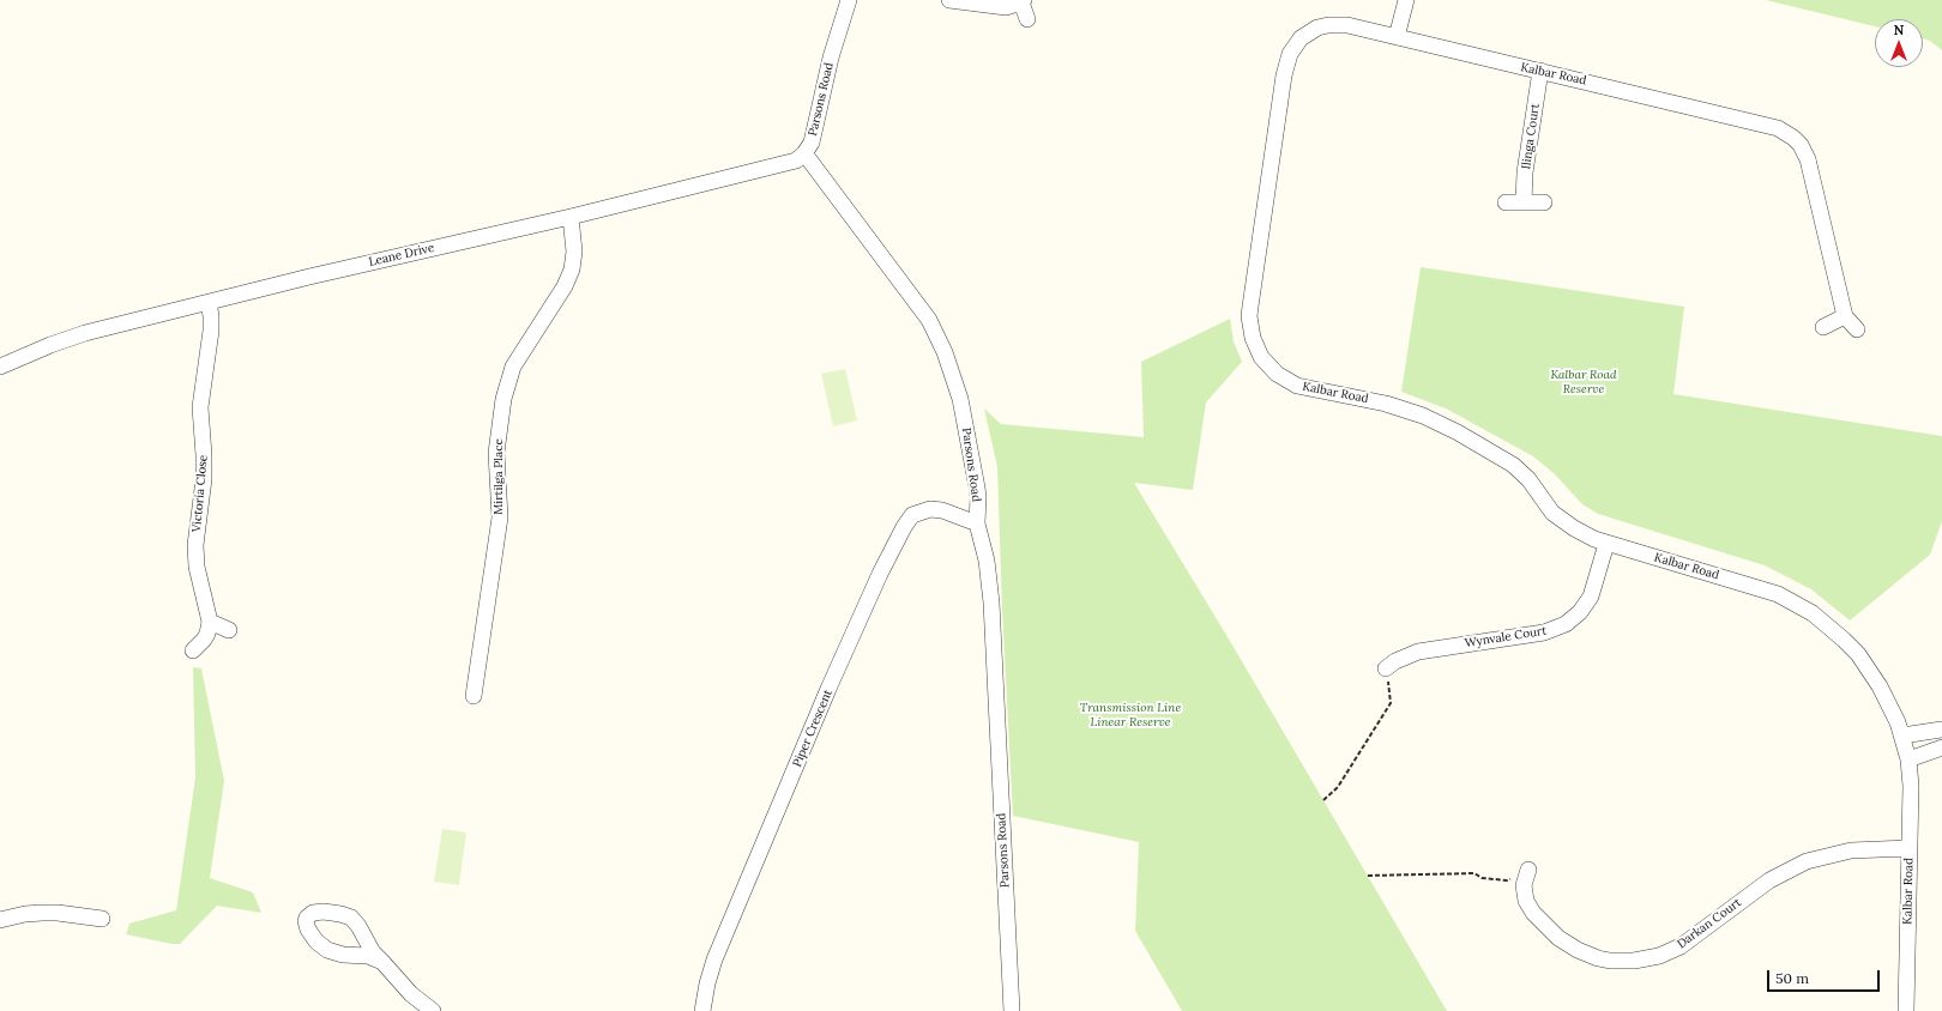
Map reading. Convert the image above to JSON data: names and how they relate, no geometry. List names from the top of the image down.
{
  "streets": {
    "street": [
      "Kalbar Road",
      "Parsons Road",
      "Ilinga Court",
      "Leane Drive",
      "Mirtilga Place",
      "Victoria Close",
      "Wynvale Court",
      "Piper Crescent",
      "Darkan Court"
    ]
  },
  "crossings": [
    ["Kalbar Road", "Ilinga Court"],
    ["Kalbar Road", "Wynvale Court"],
    ["Kalbar Road", "Darkan Court"],
    ["Parsons Road", "Leane Drive"],
    ["Parsons Road", "Piper Crescent"],
    ["Leane Drive", "Mirtilga Place"],
    ["Leane Drive", "Victoria Close"]
  ],
  "parks": ["Kalbar Road Reserve", "Transmission Line Linear Reserve"],
  "scale_bar": "50 m",
  "north": "top"
}
